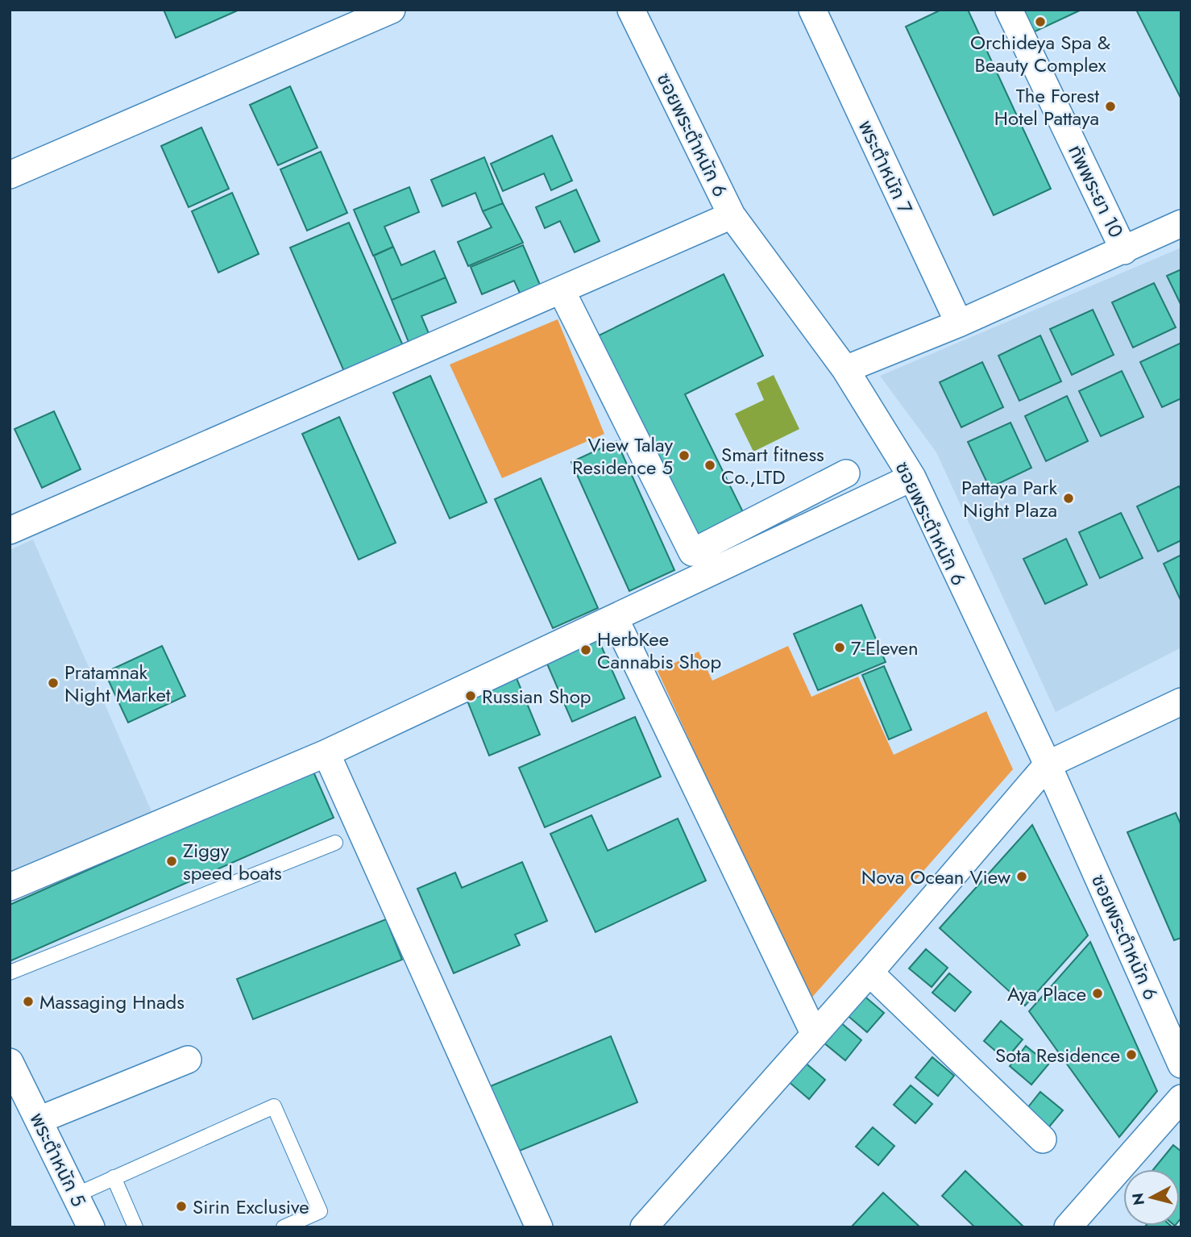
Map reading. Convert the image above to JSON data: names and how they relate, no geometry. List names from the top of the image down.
{
  "streets": {
    "street": [
      "ซอยพระตำหนัก 6",
      "พระตำหนัก 7",
      "ทัพพระยา 10",
      "พระตำหนัก 5"
    ]
  },
  "places": [
    "Orchideya Spa & Beauty Complex",
    "The Forest Hotel Pattaya",
    "View Talay Residence 5",
    "Smart fitness Co.,LTD",
    "Pattaya Park Night Plaza",
    "7-Eleven",
    "HerbKee Cannabis Shop",
    "Pratamnak Night Market",
    "Russian Shop",
    "Ziggy speed boats",
    "Nova Ocean View",
    "Aya Place",
    "Massaging Hnads",
    "Sota Residence",
    "Sirin Exclusive"
  ],
  "north": "left"
}
